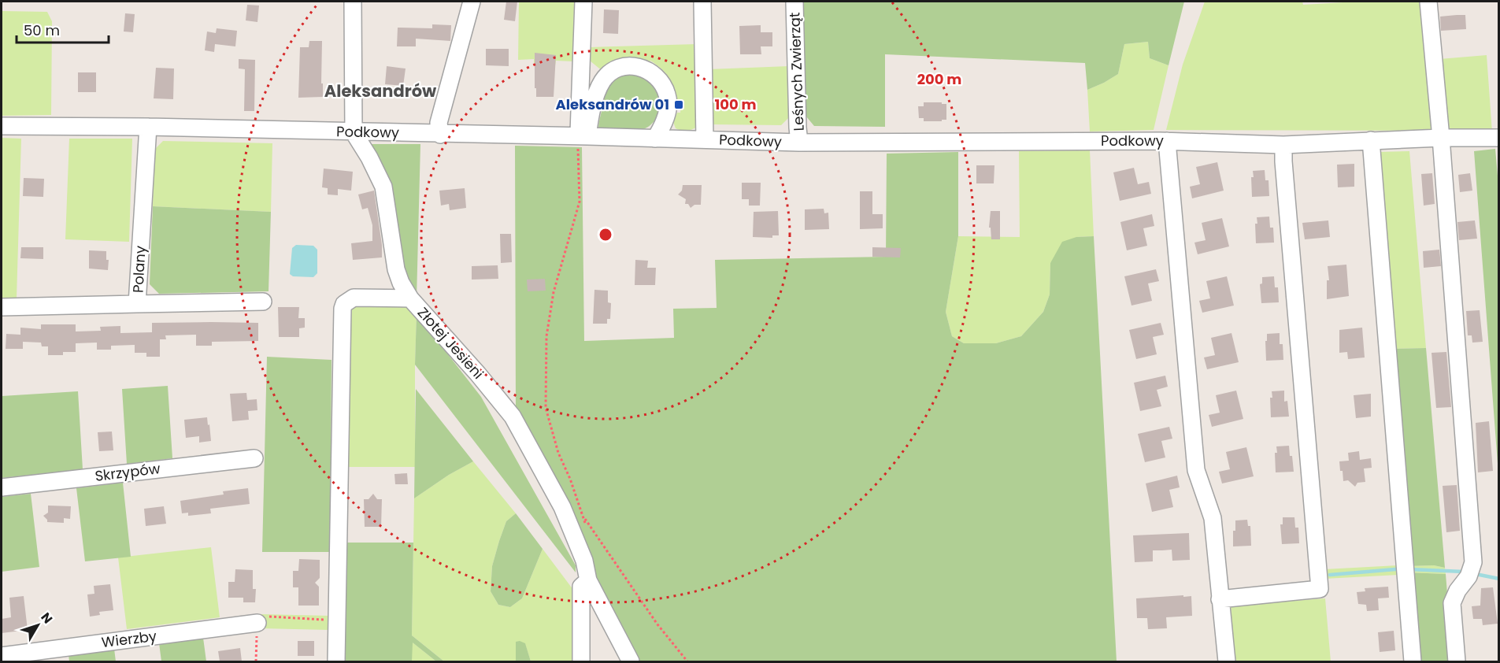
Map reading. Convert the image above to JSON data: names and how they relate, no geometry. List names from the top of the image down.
{
  "streets": {
    "street": [
      "Leśnych Zwierząt",
      "Podkowy",
      "Polany",
      "Złotej Jesieni",
      "Skrzypów",
      "Wierzby"
    ]
  },
  "crossings": [
    ["Leśnych Zwierząt", "Podkowy"],
    ["Podkowy", "Polany"],
    ["Podkowy", "Złotej Jesieni"]
  ],
  "districts": ["Aleksandrów"],
  "places": {
    "transit": ["Aleksandrów 01"]
  },
  "scale_bar": "50 m",
  "north": "top right",
  "rings": ["200 m", "100 m"]
}
